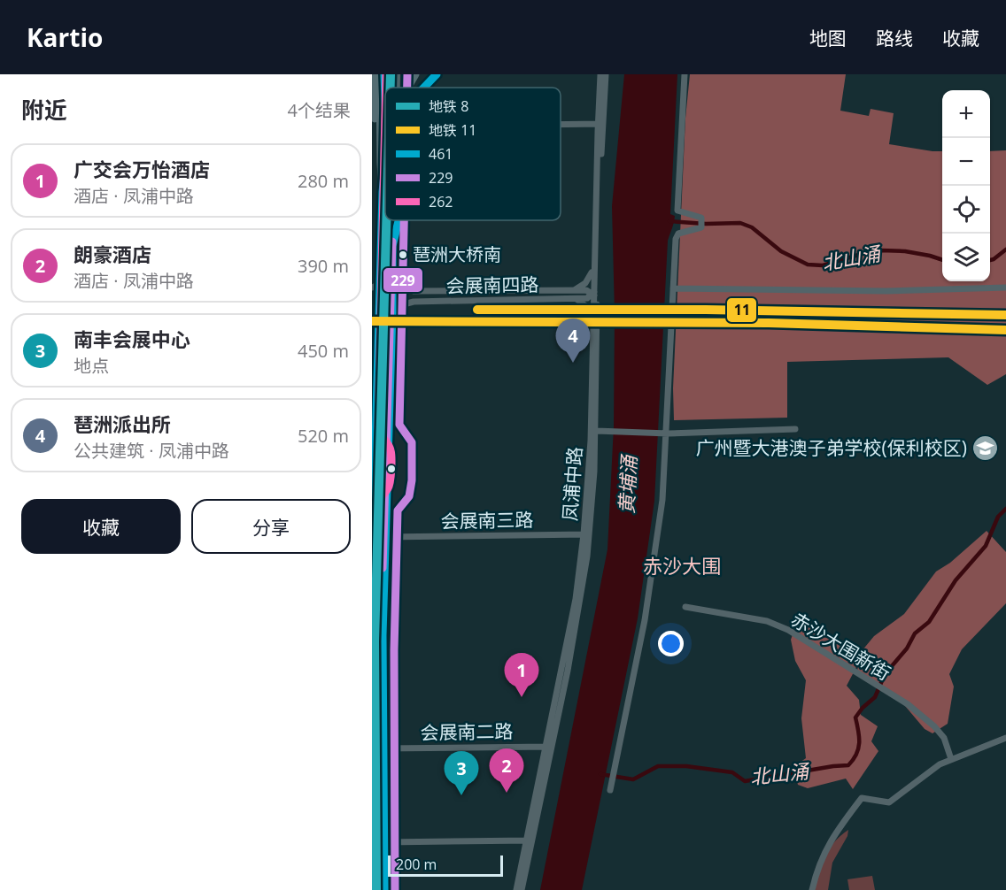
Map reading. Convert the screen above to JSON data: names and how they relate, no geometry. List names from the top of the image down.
{
  "streets": {
    "street": [
      "会展南四路",
      "凤浦中路",
      "会展南三路",
      "赤沙大围新街",
      "会展南二路"
    ]
  },
  "crossings": [
    ["会展南四路", "凤浦中路"],
    ["凤浦中路", "会展南三路"],
    ["凤浦中路", "会展南二路"]
  ],
  "districts": ["赤沙大围"],
  "water": ["北山涌", "黄埔涌"],
  "places": {
    "other": ["琶洲大桥南"],
    "school or university": ["广州暨大港澳子弟学校(保利校区)"]
  },
  "lines": [
    "metro line 8",
    "transit line 461",
    "transit line 229",
    "transit line 262",
    "metro line 11"
  ],
  "legend": [
    "地铁 8",
    "地铁 11",
    "461",
    "229",
    "262"
  ],
  "scale_bar": "200 m",
  "page": {
    "header": "Kartio",
    "nav": ["地图", "路线", "收藏"],
    "heading": ["附近", "4个结果"],
    "map_buttons": ["+", "−"],
    "list": [
      {
        "mark": "1",
        "name": "广交会万怡酒店",
        "note": "酒店 · 凤浦中路",
        "value": "280 m"
      },
      {
        "mark": "2",
        "name": "朗豪酒店",
        "note": "酒店 · 凤浦中路",
        "value": "390 m"
      },
      {
        "mark": "3",
        "name": "南丰会展中心",
        "note": "地点",
        "value": "450 m"
      },
      {
        "mark": "4",
        "name": "琶洲派出所",
        "note": "公共建筑 · 凤浦中路",
        "value": "520 m"
      }
    ],
    "pins": [
      "4",
      "1",
      "2",
      "3"
    ],
    "buttons": ["收藏", "分享"],
    "scale": "200 m"
  }
}
